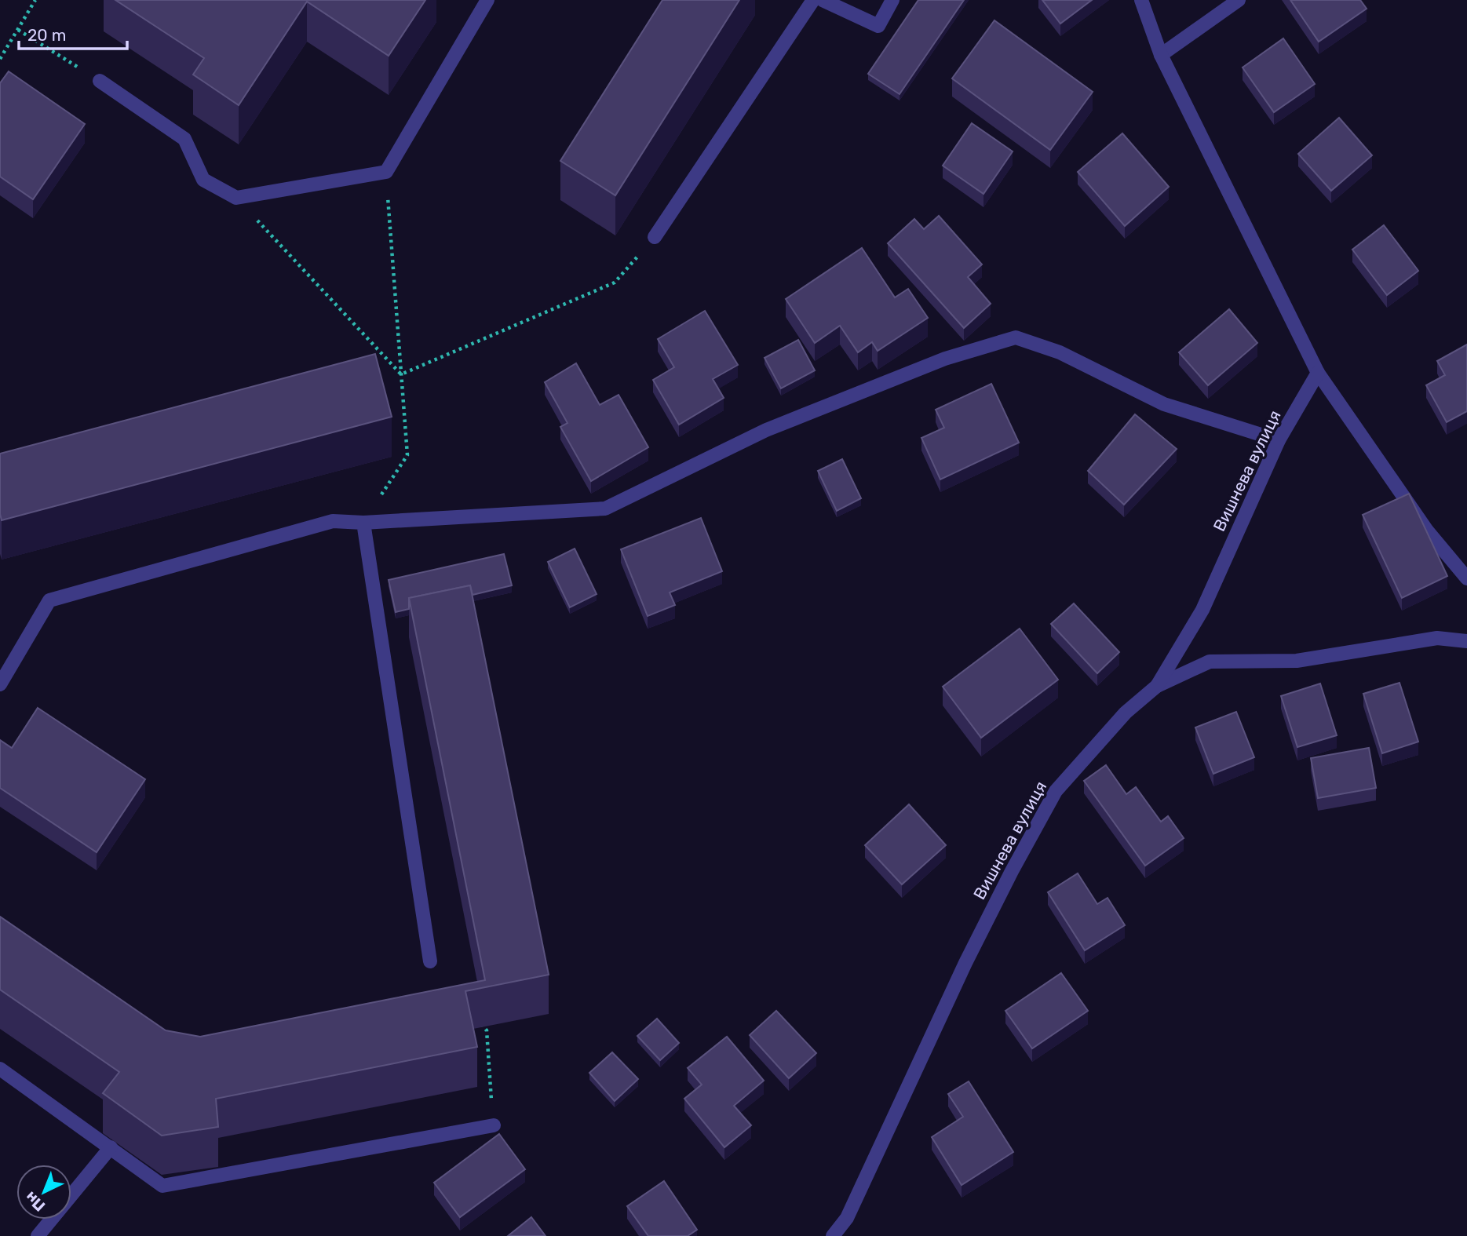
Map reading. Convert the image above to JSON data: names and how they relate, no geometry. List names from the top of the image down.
{
  "streets": {
    "street": ["Вишнева вулиця"]
  },
  "scale_bar": "20 m",
  "north": "bottom left"
}
